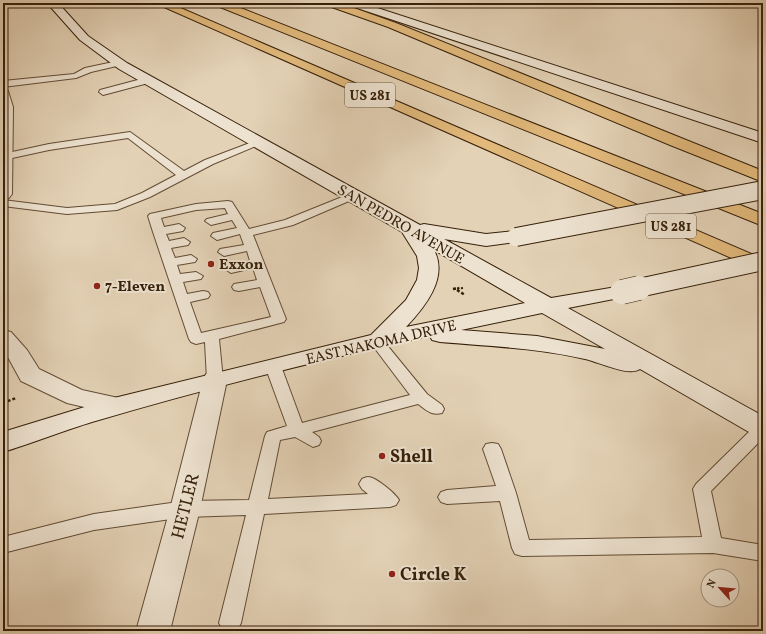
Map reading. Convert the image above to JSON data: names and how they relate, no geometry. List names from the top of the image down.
{
  "streets": {
    "highway": ["US 281"],
    "main road": ["SAN PEDRO AVENUE", "EAST NAKOMA DRIVE", "HETLER"]
  },
  "crossings": [
    ["SAN PEDRO AVENUE", "EAST NAKOMA DRIVE"],
    ["EAST NAKOMA DRIVE", "HETLER"]
  ],
  "places": [
    "Exxon",
    "7-Eleven",
    "Shell",
    "Circle K"
  ],
  "north": "top left"
}
